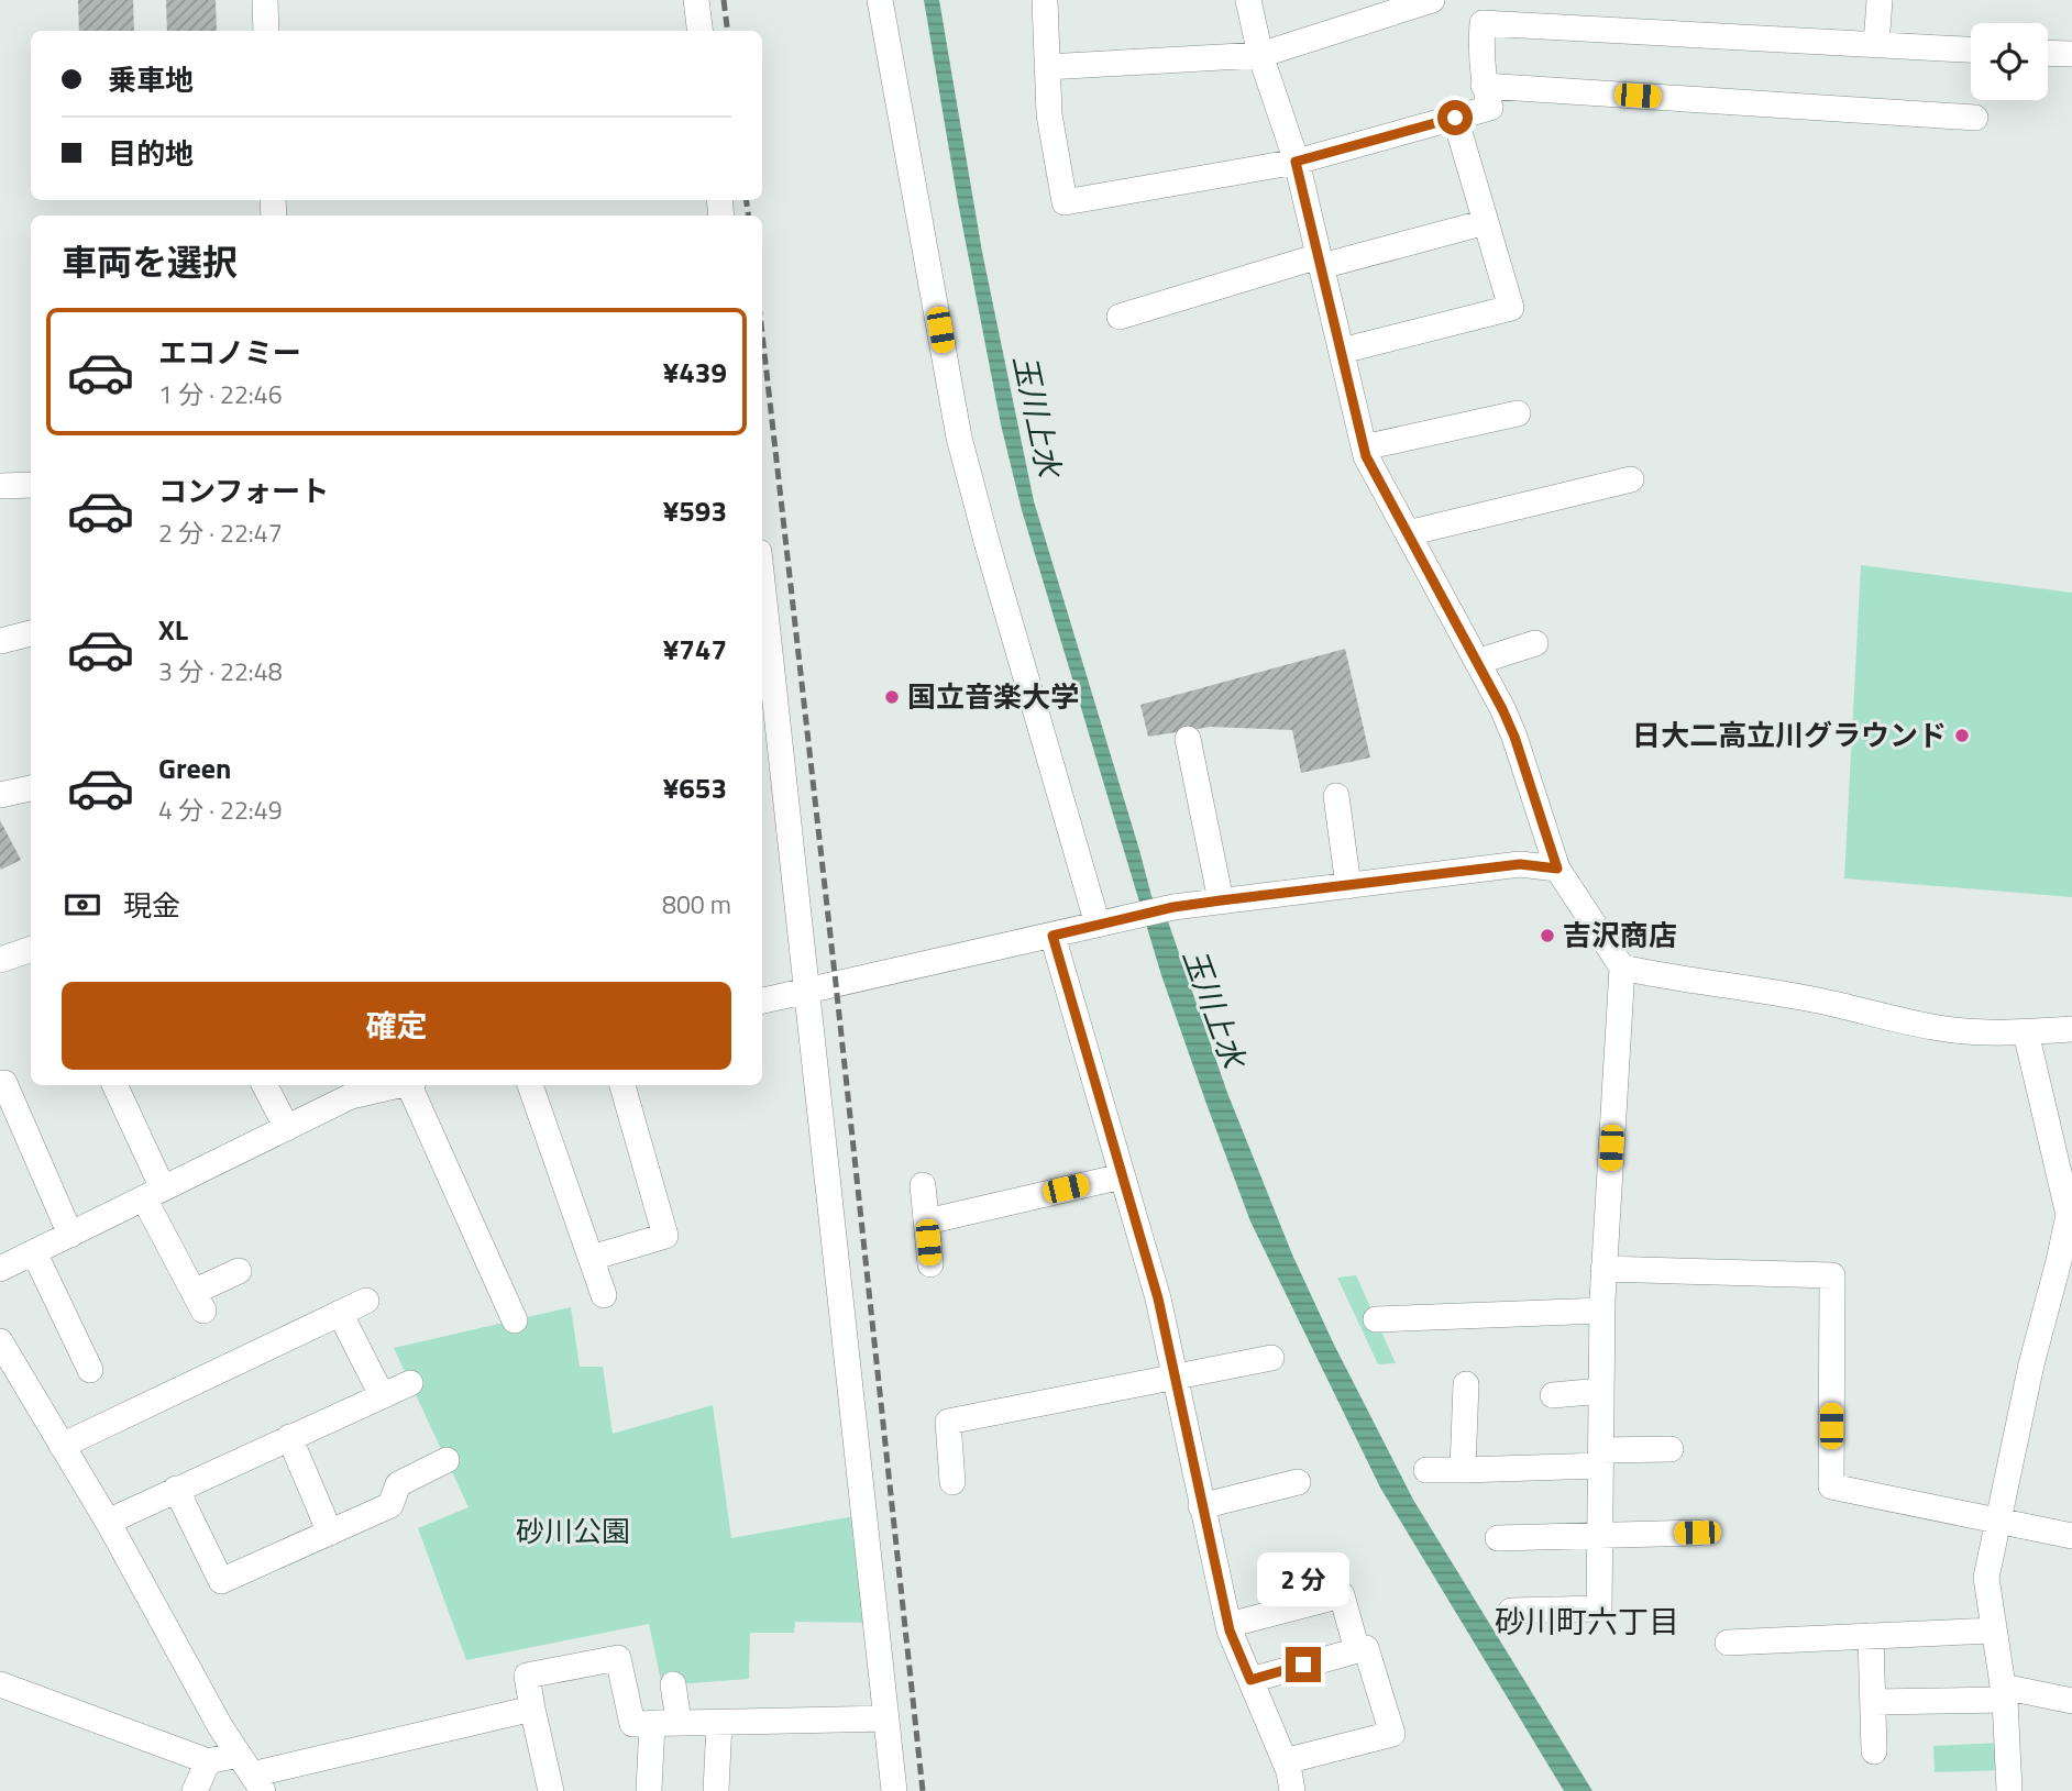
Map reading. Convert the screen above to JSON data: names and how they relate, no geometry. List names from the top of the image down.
{
  "districts": ["砂川町六丁目"],
  "water": ["玉川上水"],
  "parks": ["砂川公園"],
  "places": ["国立音楽大学", "日大二高立川グラウンド", "吉沢商店"],
  "page": {
    "banner": ["乗車地", "目的地"],
    "heading": "車両を選択",
    "list": [
      {
        "name": "エコノミー",
        "note": "1 分 · 22:46",
        "value": "¥439"
      },
      {
        "name": "コンフォート",
        "note": "2 分 · 22:47",
        "value": "¥593"
      },
      {
        "name": "XL",
        "note": "3 分 · 22:48",
        "value": "¥747"
      },
      {
        "name": "Green",
        "note": "4 分 · 22:49",
        "value": "¥653"
      }
    ],
    "pay": ["現金", "800 m"],
    "buttons": "確定",
    "bubble": "2 分"
  }
}
